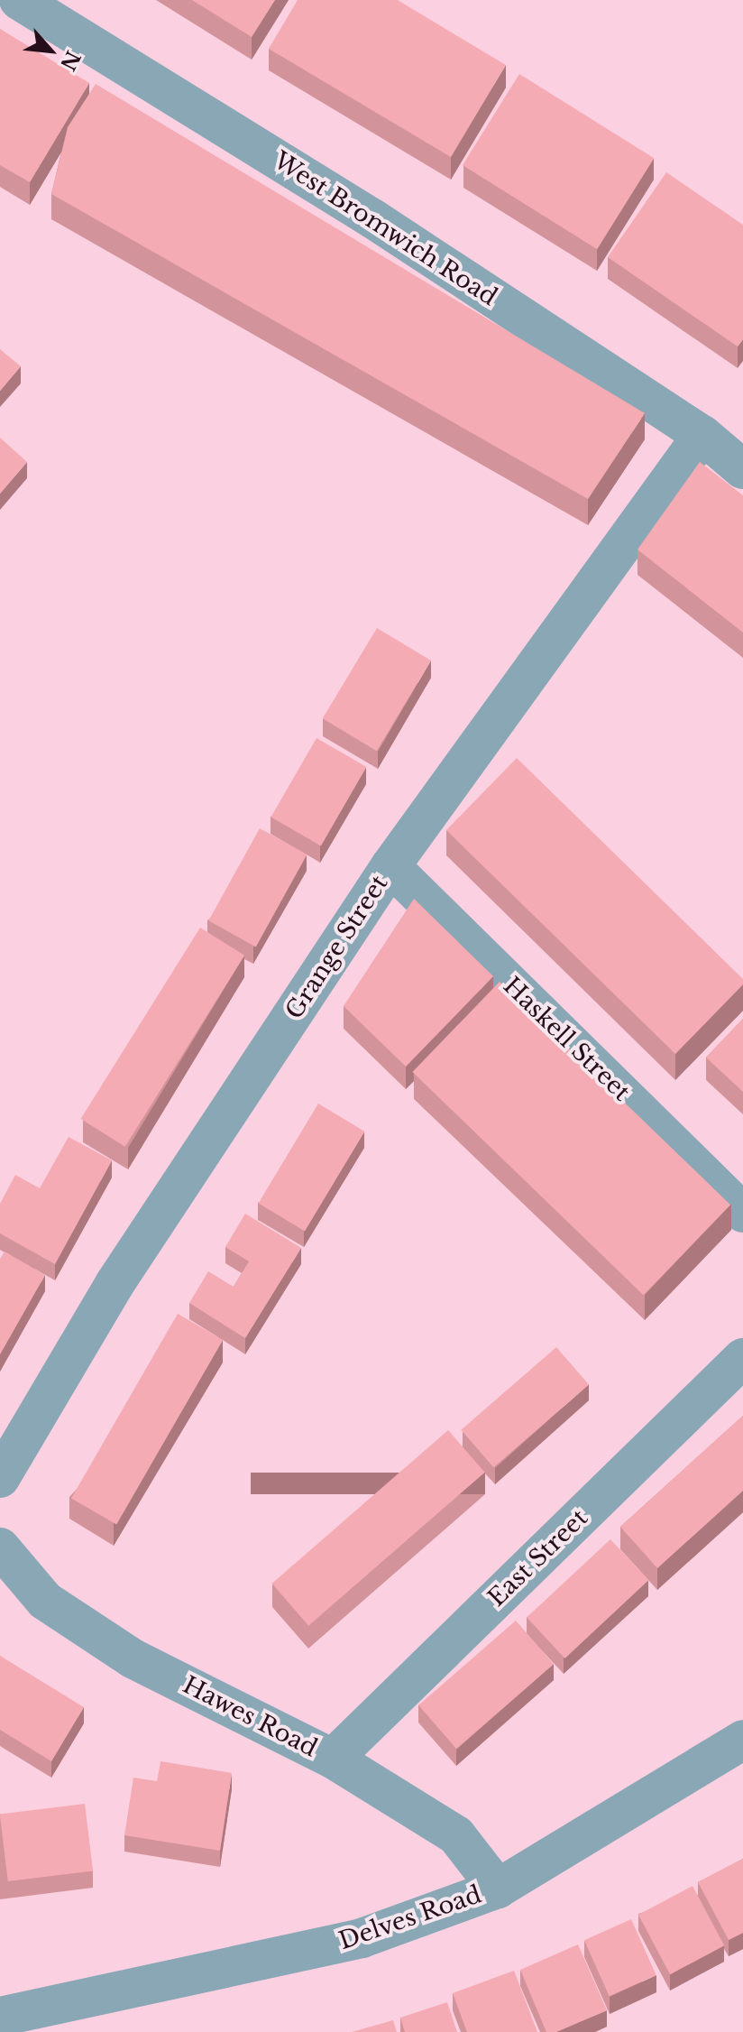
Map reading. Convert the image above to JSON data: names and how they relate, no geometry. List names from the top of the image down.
{
  "streets": {
    "street": [
      "West Bromwich Road",
      "Grange Street",
      "Haskell Street",
      "East Street",
      "Hawes Road",
      "Delves Road"
    ]
  },
  "crossings": [
    ["West Bromwich Road", "Grange Street"],
    ["Grange Street", "Haskell Street"],
    ["East Street", "Hawes Road"],
    ["Hawes Road", "Delves Road"]
  ],
  "north": "bottom right"
}
